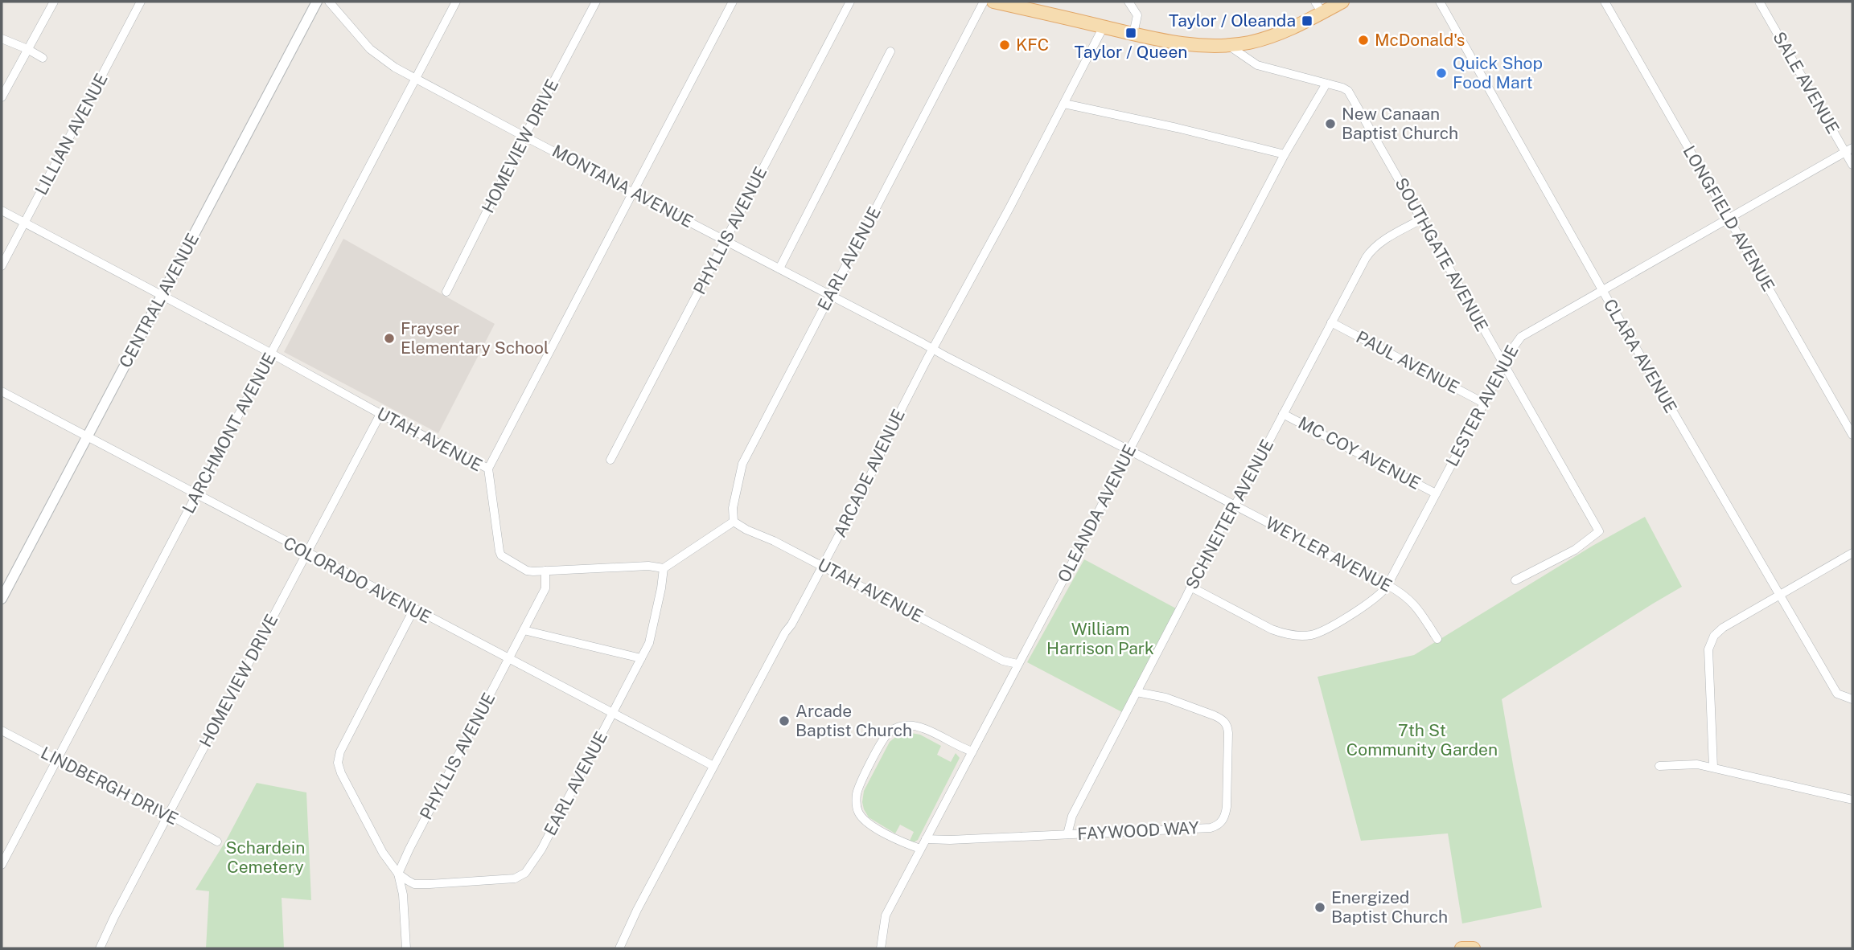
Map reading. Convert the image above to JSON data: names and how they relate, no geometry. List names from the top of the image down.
{
  "streets": {
    "street": [
      "SALE AVENUE",
      "LILLIAN AVENUE",
      "HOMEVIEW DRIVE",
      "MONTANA AVENUE",
      "LONGFIELD AVENUE",
      "PHYLLIS AVENUE",
      "SOUTHGATE AVENUE",
      "EARL AVENUE",
      "CENTRAL AVENUE",
      "CLARA AVENUE",
      "PAUL AVENUE",
      "LESTER AVENUE",
      "LARCHMONT AVENUE",
      "UTAH AVENUE",
      "MC COY AVENUE",
      "ARCADE AVENUE",
      "OLEANDA AVENUE",
      "SCHNEITER AVENUE",
      "WEYLER AVENUE",
      "COLORADO AVENUE",
      "LINDBERGH DRIVE",
      "FAYWOOD WAY"
    ]
  },
  "crossings": [
    ["SALE AVENUE", "LESTER AVENUE"],
    ["LILLIAN AVENUE", "UTAH AVENUE"],
    ["HOMEVIEW DRIVE", "MONTANA AVENUE"],
    ["HOMEVIEW DRIVE", "UTAH AVENUE"],
    ["HOMEVIEW DRIVE", "COLORADO AVENUE"],
    ["HOMEVIEW DRIVE", "LINDBERGH DRIVE"],
    ["MONTANA AVENUE", "PHYLLIS AVENUE"],
    ["MONTANA AVENUE", "EARL AVENUE"],
    ["MONTANA AVENUE", "LARCHMONT AVENUE"],
    ["MONTANA AVENUE", "ARCADE AVENUE"],
    ["MONTANA AVENUE", "WEYLER AVENUE"],
    ["LONGFIELD AVENUE", "LESTER AVENUE"],
    ["PHYLLIS AVENUE", "EARL AVENUE"],
    ["PHYLLIS AVENUE", "UTAH AVENUE"],
    ["PHYLLIS AVENUE", "COLORADO AVENUE"],
    ["SOUTHGATE AVENUE", "LESTER AVENUE"],
    ["SOUTHGATE AVENUE", "OLEANDA AVENUE"],
    ["SOUTHGATE AVENUE", "SCHNEITER AVENUE"],
    ["EARL AVENUE", "UTAH AVENUE"],
    ["EARL AVENUE", "COLORADO AVENUE"],
    ["CENTRAL AVENUE", "UTAH AVENUE"],
    ["CENTRAL AVENUE", "COLORADO AVENUE"],
    ["CLARA AVENUE", "LESTER AVENUE"],
    ["PAUL AVENUE", "LESTER AVENUE"],
    ["PAUL AVENUE", "SCHNEITER AVENUE"],
    ["LESTER AVENUE", "MC COY AVENUE"],
    ["LESTER AVENUE", "SCHNEITER AVENUE"],
    ["LESTER AVENUE", "WEYLER AVENUE"],
    ["LARCHMONT AVENUE", "UTAH AVENUE"],
    ["LARCHMONT AVENUE", "COLORADO AVENUE"],
    ["LARCHMONT AVENUE", "LINDBERGH DRIVE"],
    ["UTAH AVENUE", "ARCADE AVENUE"],
    ["UTAH AVENUE", "OLEANDA AVENUE"],
    ["MC COY AVENUE", "SCHNEITER AVENUE"],
    ["ARCADE AVENUE", "WEYLER AVENUE"],
    ["ARCADE AVENUE", "COLORADO AVENUE"],
    ["OLEANDA AVENUE", "WEYLER AVENUE"],
    ["OLEANDA AVENUE", "FAYWOOD WAY"],
    ["SCHNEITER AVENUE", "WEYLER AVENUE"],
    ["SCHNEITER AVENUE", "FAYWOOD WAY"]
  ],
  "parks": ["William Harrison Park", "7th St Community Garden", "Schardein Cemetery"],
  "places": {
    "transit": ["Taylor / Oleanda", "Taylor / Queen"],
    "other": [
      "McDonald's",
      "KFC",
      "Quick Shop Food Mart",
      "New Canaan Baptist Church",
      "Frayser Elementary School",
      "Arcade Baptist Church",
      "Energized Baptist Church"
    ]
  }
}
